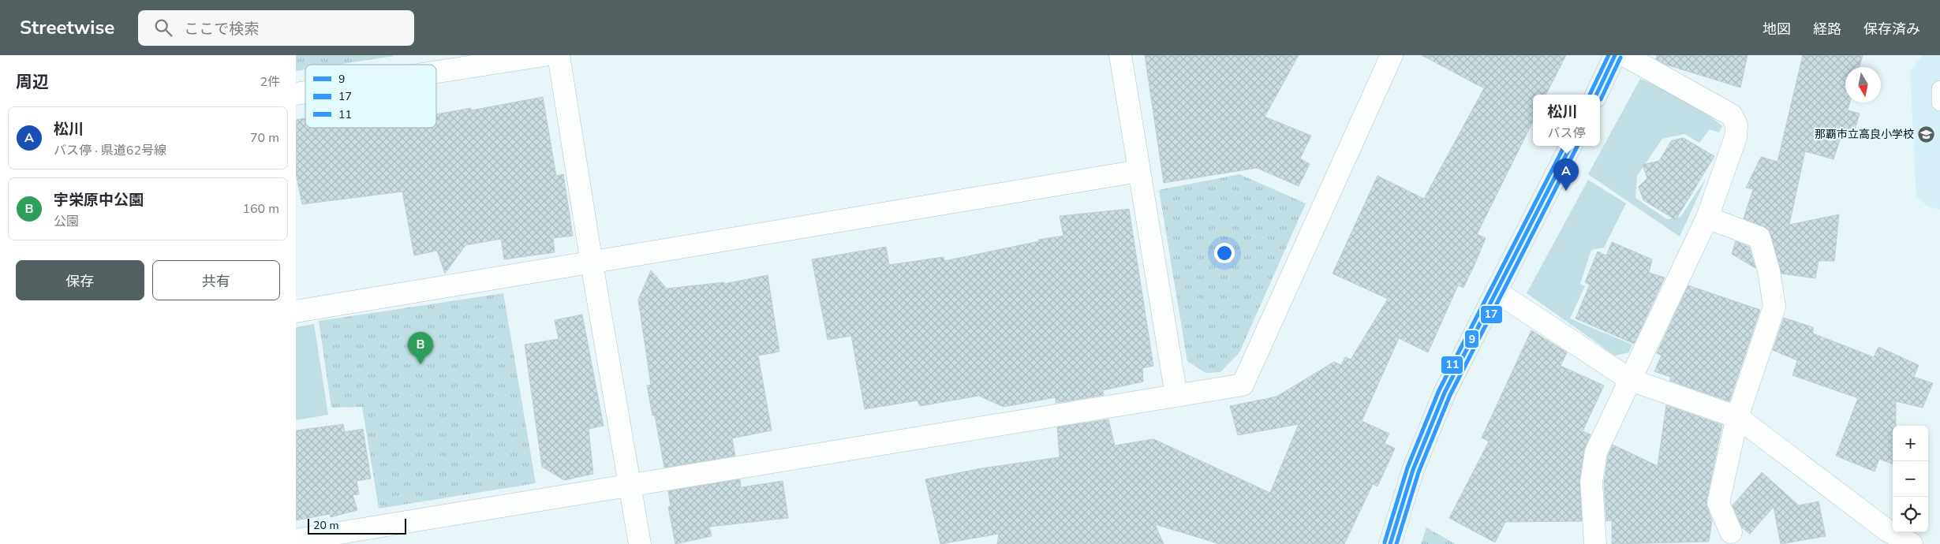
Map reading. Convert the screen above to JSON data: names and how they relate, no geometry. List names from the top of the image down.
{
  "places": {
    "school or university": ["那覇市立高良小学校"]
  },
  "lines": ["transit line 9", "transit line 11", "transit line 17"],
  "legend": ["9", "17", "11"],
  "scale_bar": "20 m",
  "north": "bottom",
  "page": {
    "header": "Streetwise",
    "search": "ここで検索",
    "nav": ["地図", "経路", "保存済み"],
    "heading": ["周辺", "2件"],
    "popup": ["松川", "バス停"],
    "list": [
      {
        "mark": "A",
        "name": "松川",
        "note": "バス停 · 県道62号線",
        "value": "70 m"
      },
      {
        "mark": "B",
        "name": "宇栄原中公園",
        "note": "公園",
        "value": "160 m"
      }
    ],
    "pins": ["A", "B"],
    "buttons": ["保存", "共有"],
    "map_buttons": ["+", "−"],
    "scale": "20 m"
  }
}
